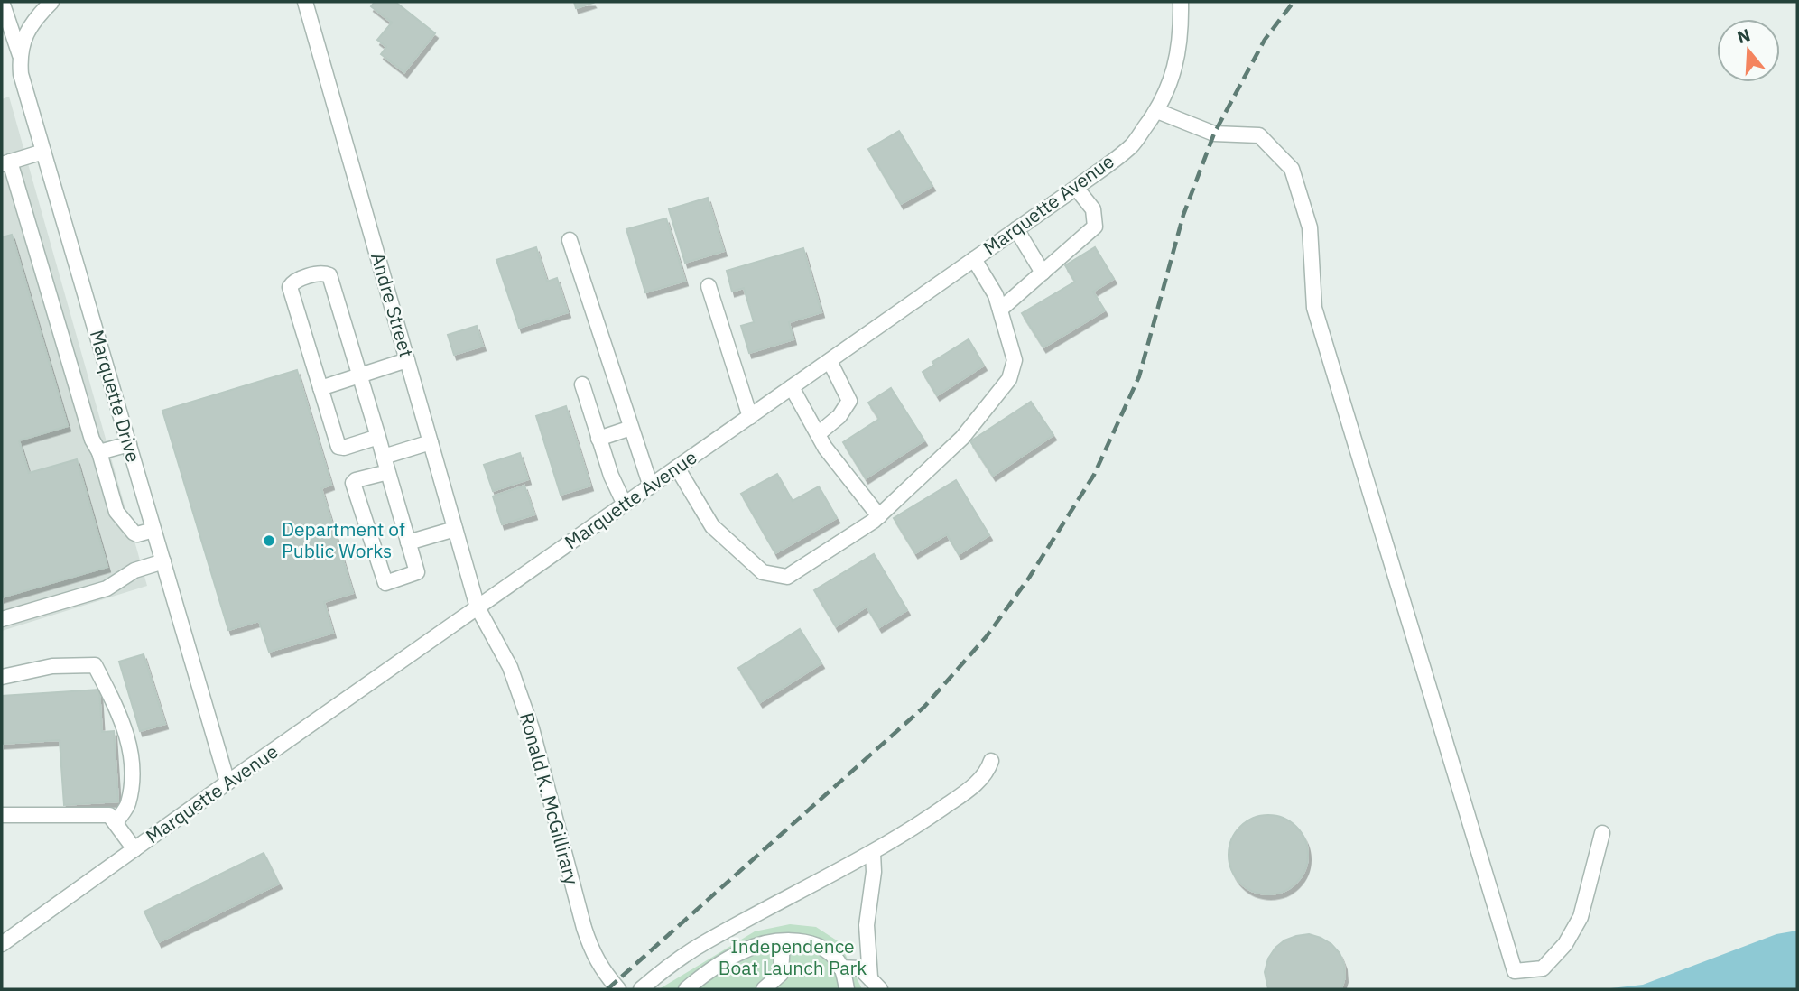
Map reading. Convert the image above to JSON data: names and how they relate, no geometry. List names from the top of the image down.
{
  "streets": {
    "street": [
      "Marquette Avenue",
      "Andre Street",
      "Marquette Drive",
      "Ronald K. McGillirary"
    ]
  },
  "crossings": [
    ["Marquette Avenue", "Andre Street"],
    ["Marquette Avenue", "Marquette Drive"],
    ["Marquette Avenue", "Ronald K. McGillirary"],
    ["Andre Street", "Ronald K. McGillirary"]
  ],
  "parks": ["Independence Boat Launch Park"],
  "places": ["Department of Public Works"],
  "north": "top"
}
